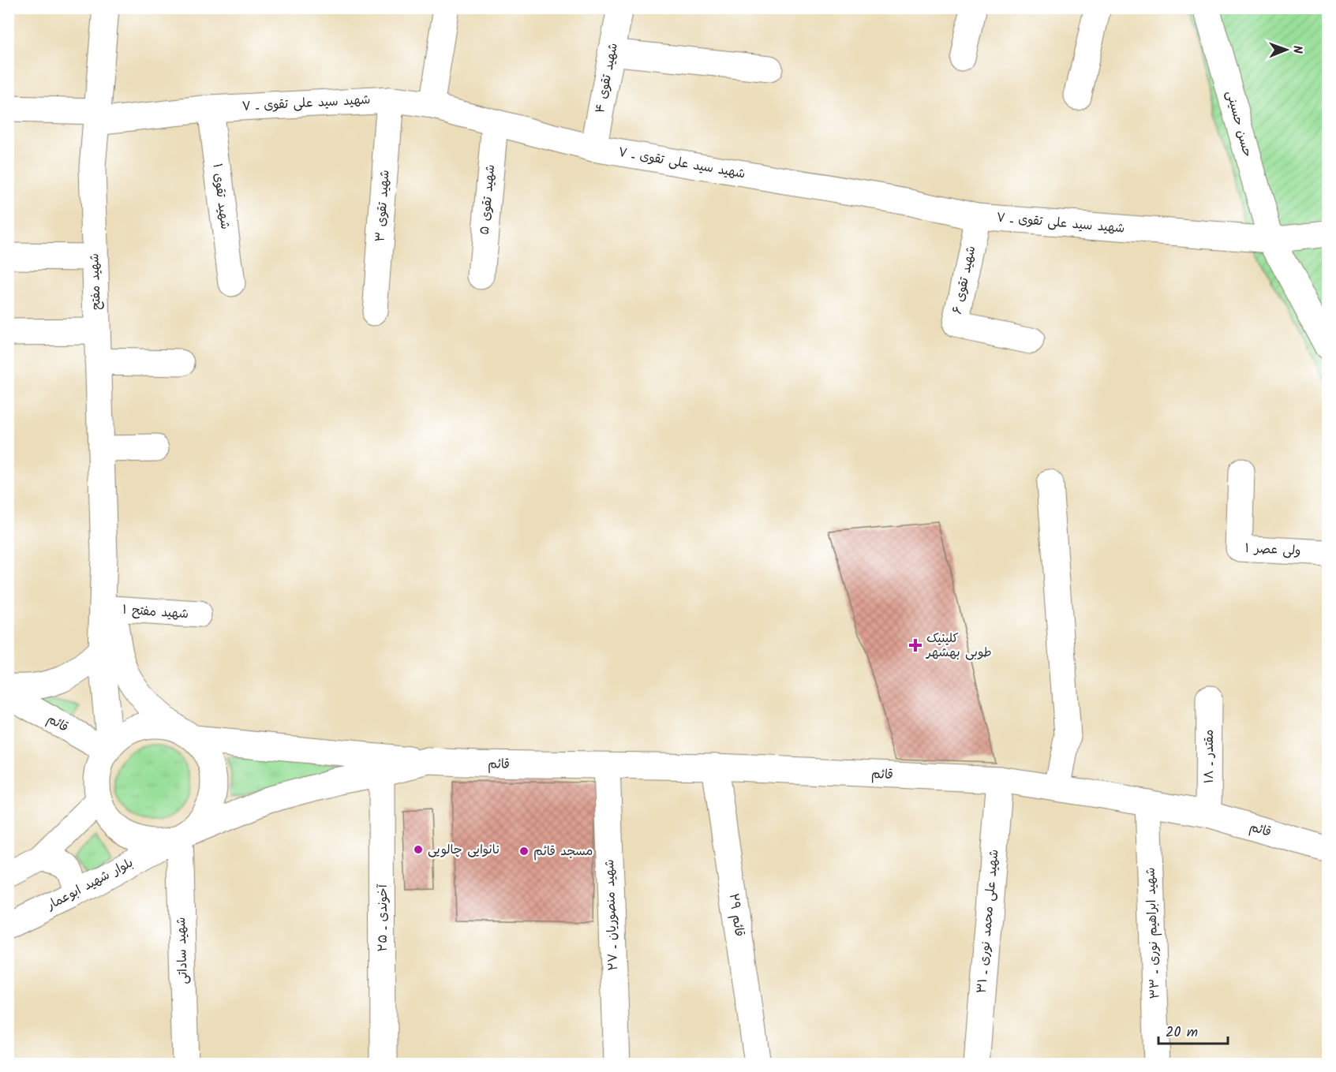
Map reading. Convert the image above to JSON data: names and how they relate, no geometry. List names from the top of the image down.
{
  "streets": {
    "street": [
      "شهید تقوی ۴",
      "شهید سید علی تقوی ـ ۷",
      "حسن حسینی",
      "شهید تقوی ۱",
      "شهید تقوی ۵",
      "شهید تقوی ۳",
      "شهید تقوی ۶",
      "شهید مفتح",
      "ولی عصر ۱",
      "شهید مفتح ۱",
      "قائم",
      "مقتدر ـ ۱۸",
      "بلوار شهید ابوعمار",
      "شهید منصوریان ـ ۲۷",
      "قائم ۲۹",
      "آخوندی ـ ۲۵",
      "شهید علی محمد نوری ـ ۳۱",
      "شهید ابراهیم نوری ـ ۳۳",
      "شهید ساداتی"
    ]
  },
  "crossings": [
    ["شهید تقوی ۴", "شهید سید علی تقوی ـ ۷"],
    ["شهید سید علی تقوی ـ ۷", "حسن حسینی"],
    ["شهید سید علی تقوی ـ ۷", "شهید تقوی ۱"],
    ["شهید سید علی تقوی ـ ۷", "شهید تقوی ۵"],
    ["شهید سید علی تقوی ـ ۷", "شهید تقوی ۳"],
    ["شهید سید علی تقوی ـ ۷", "شهید تقوی ۶"],
    ["شهید سید علی تقوی ـ ۷", "شهید مفتح"],
    ["قائم", "مقتدر ـ ۱۸"],
    ["قائم", "بلوار شهید ابوعمار"],
    ["قائم", "شهید منصوریان ـ ۲۷"],
    ["قائم", "قائم ۲۹"],
    ["قائم", "شهید علی محمد نوری ـ ۳۱"],
    ["قائم", "شهید ابراهیم نوری ـ ۳۳"],
    ["قائم", "شهید ساداتی"],
    ["بلوار شهید ابوعمار", "شهید ساداتی"]
  ],
  "places": {
    "health": ["کلینیک طوبی بهشهر"],
    "other": ["نانوایی چالویی", "مسجد قائم"]
  },
  "scale_bar": "20 m",
  "north": "right"
}
